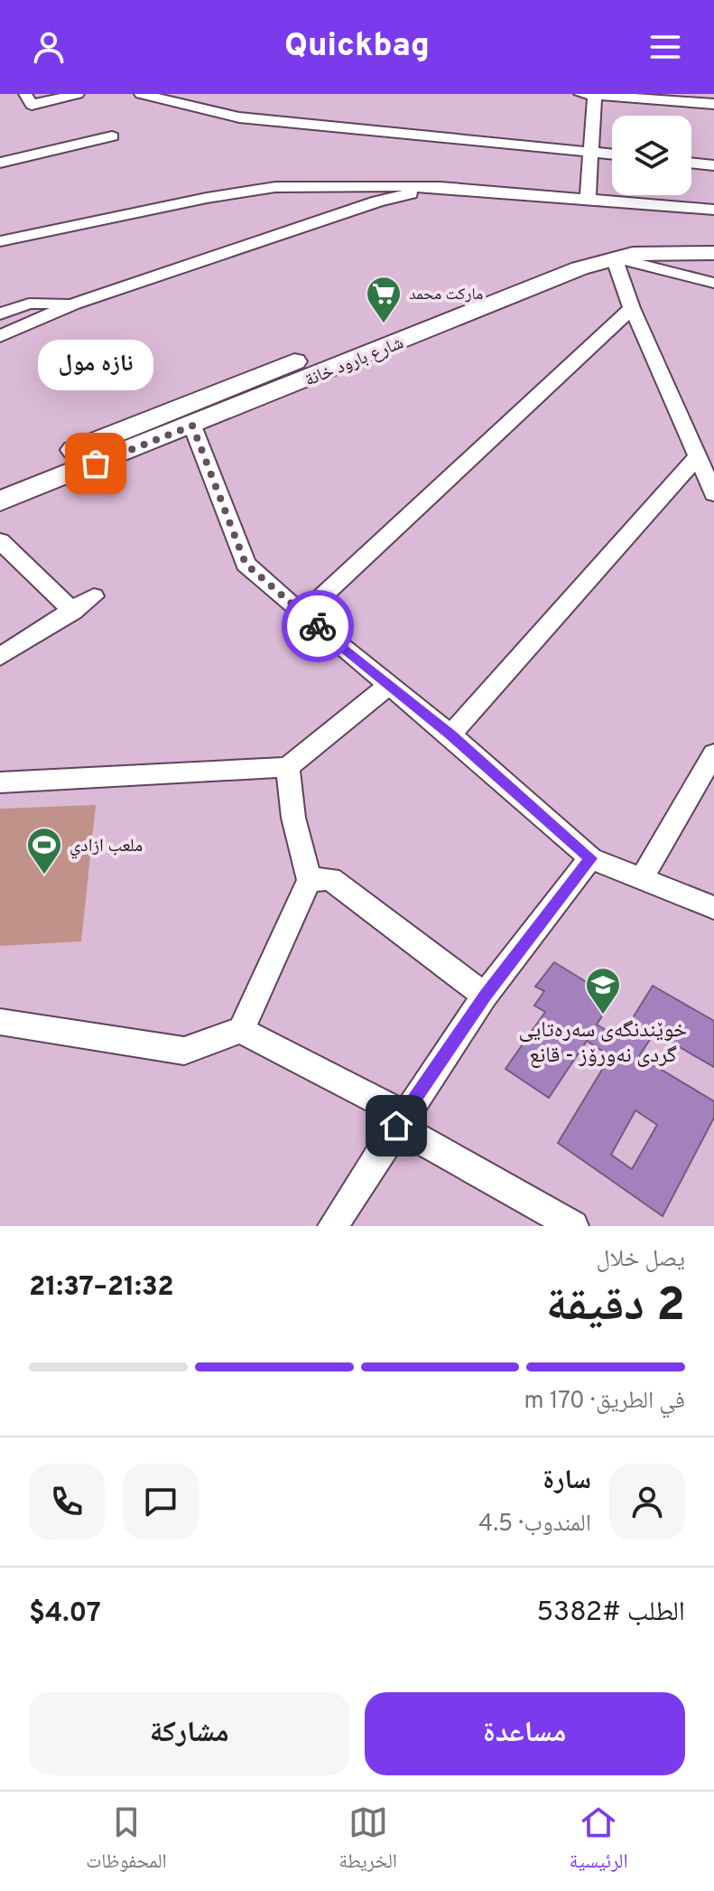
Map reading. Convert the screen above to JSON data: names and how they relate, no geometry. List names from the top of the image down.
{
  "streets": {
    "main road": ["شارع بارود خانة"]
  },
  "places": {
    "supermarket": ["ماركت محمد"],
    "other": ["نازه مول"],
    "sports": ["ملعب ازادي"],
    "school or university": ["خوێندنگەی سەرەتایی گردی نەورۆز - قانع"]
  },
  "page": {
    "header": "Quickbag",
    "bubble": "نازه مول",
    "heading": ["2 دقيقة", "يصل خلال", "21:32–21:37"],
    "panel": [
      "سارة",
      "المندوب · 4.5",
      "الطلب #5382",
      "$4.07"
    ],
    "bar": "في الطريق · 170 m",
    "buttons": ["مساعدة", "مشاركة"],
    "tabs": ["الرئيسية", "الخريطة", "المحفوظات"]
  }
}
